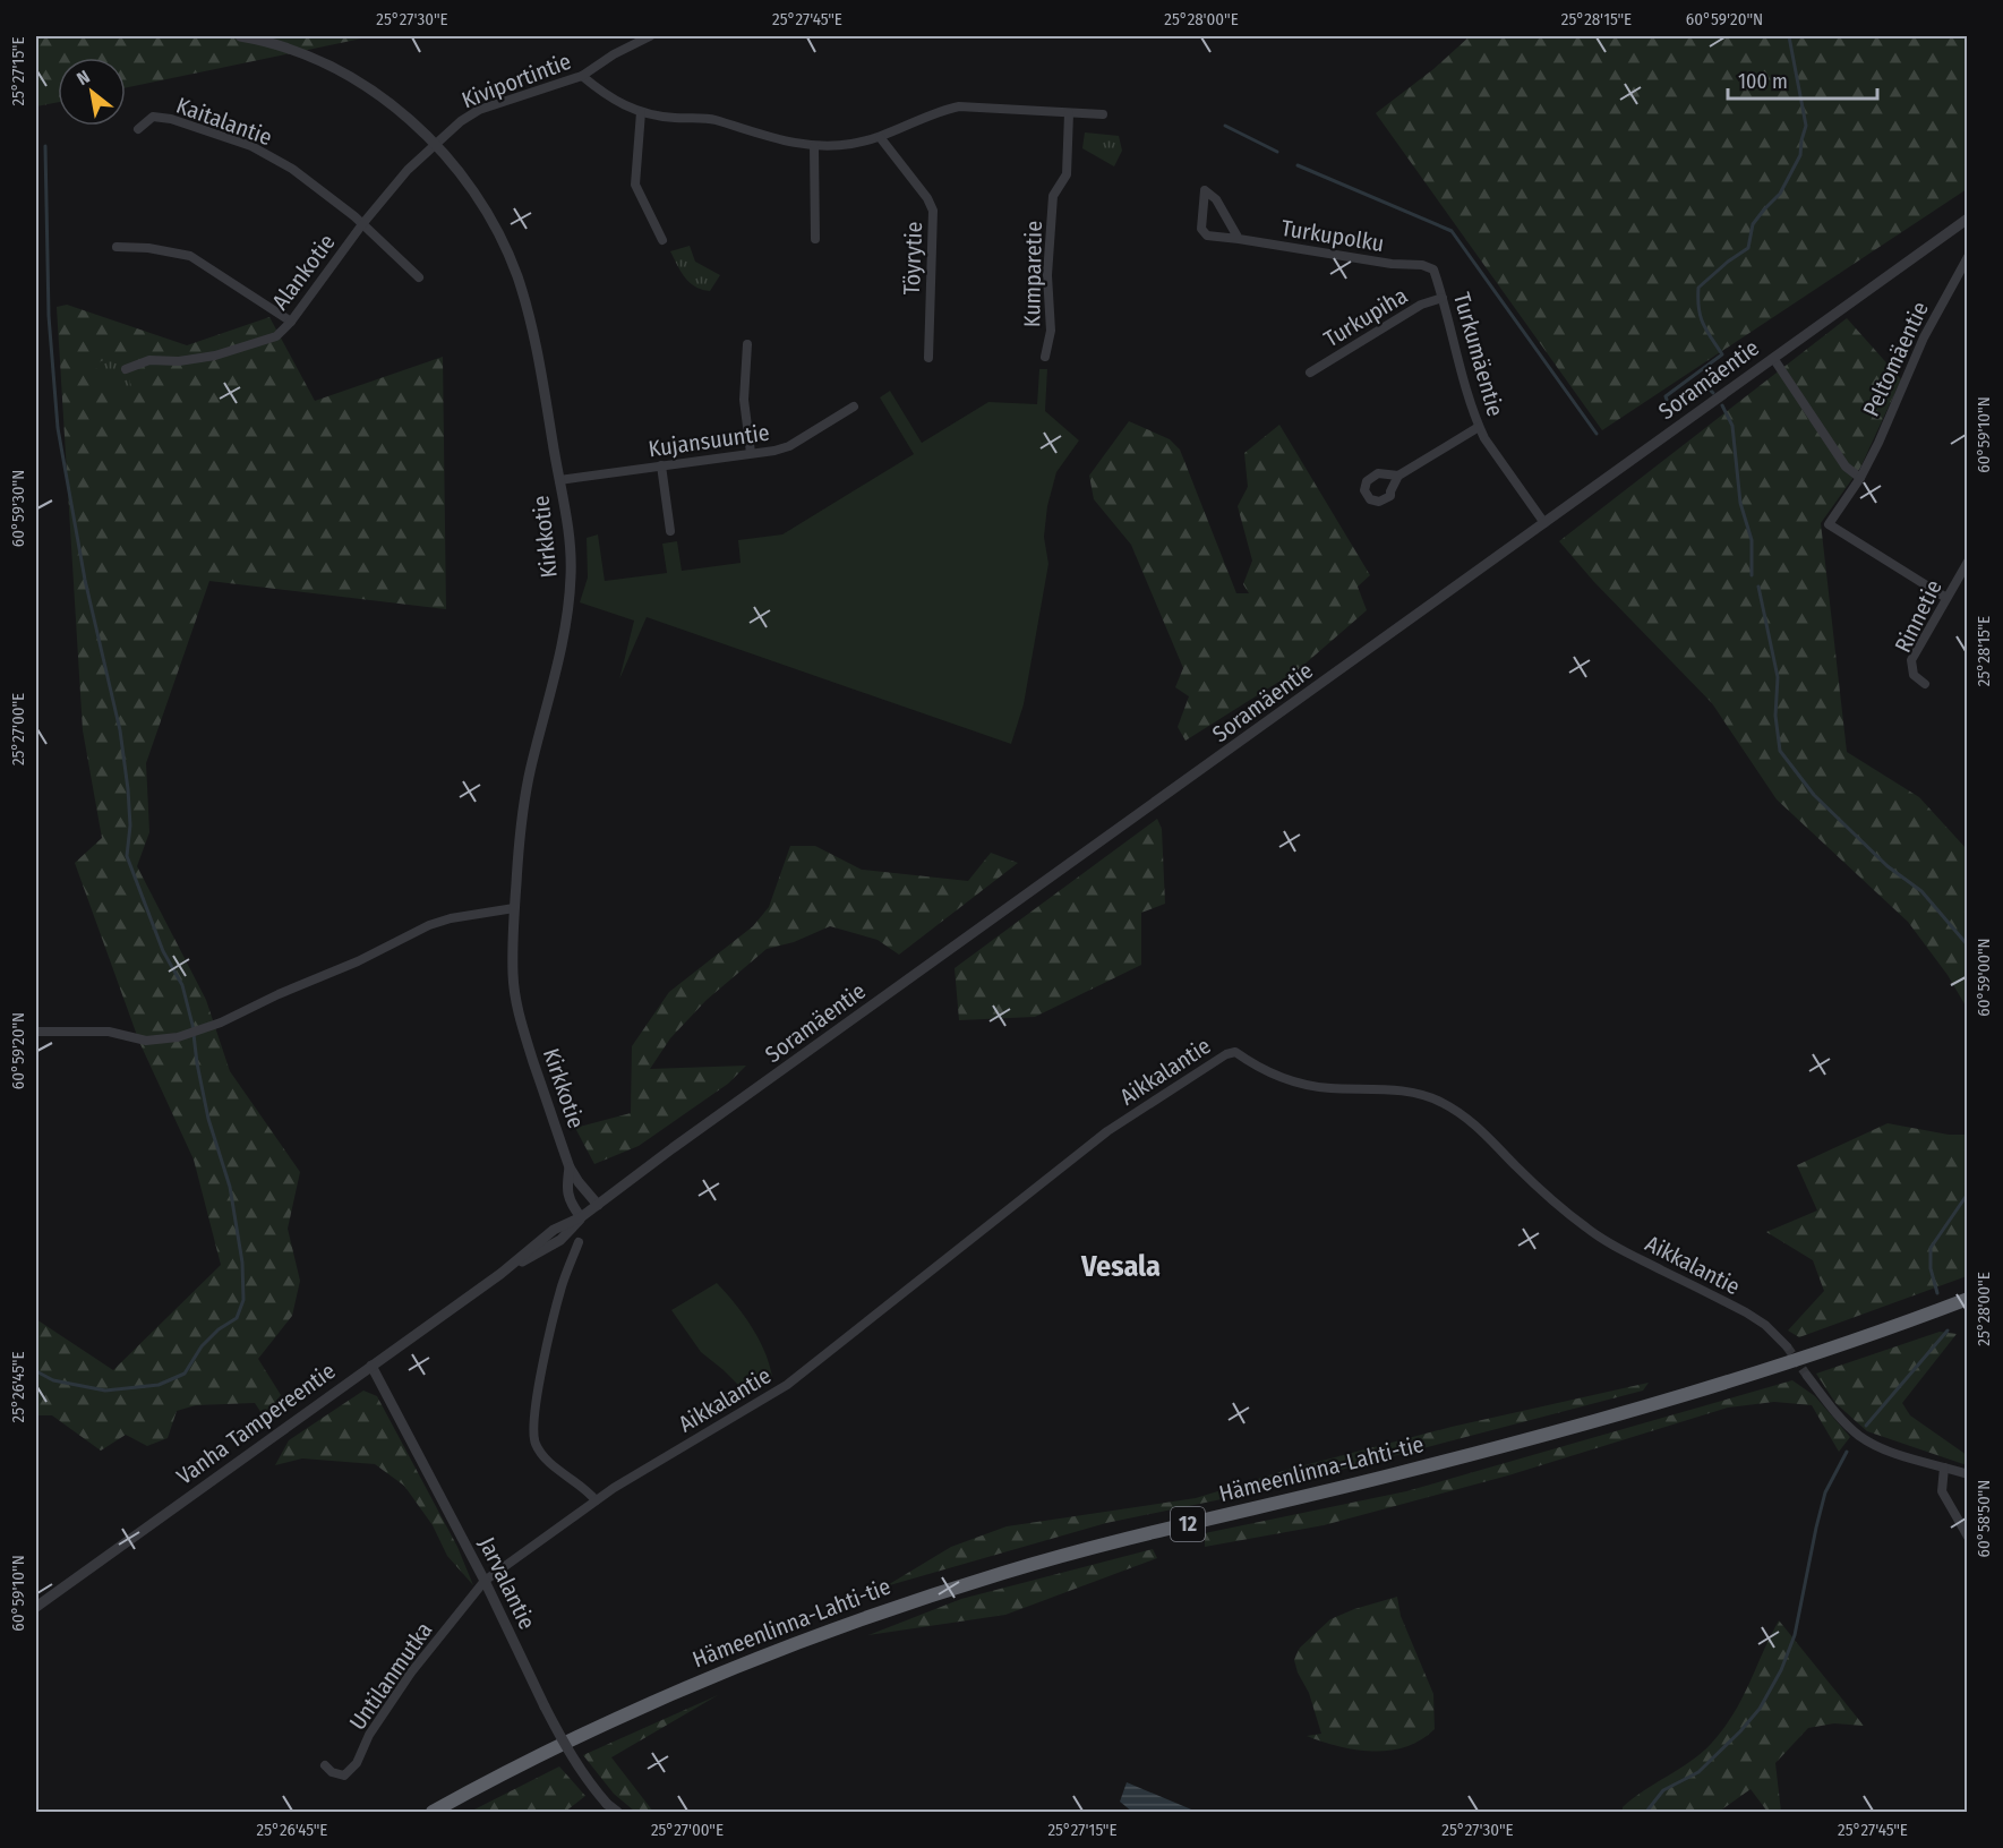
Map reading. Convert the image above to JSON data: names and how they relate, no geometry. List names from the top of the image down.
{
  "streets": {
    "highway": ["Hämeenlinna-Lahti-tie", "12"],
    "street": [
      "Kiviportintie",
      "Kaitalantie",
      "Turkupolku",
      "Töyrytie",
      "Alankotie",
      "Kumparetie",
      "Turkupiha",
      "Turkumäentie",
      "Peltomäentie",
      "Soramäentie",
      "Kujansuuntie",
      "Kirkkotie",
      "Rinnetie",
      "Aikkalantie",
      "Vanha Tampereentie",
      "Jarvalantie",
      "Untilanmutka"
    ]
  },
  "crossings": [
    ["Kiviportintie", "Alankotie"],
    ["Kiviportintie", "Kirkkotie"],
    ["Kaitalantie", "Alankotie"],
    ["Turkupolku", "Turkumäentie"],
    ["Alankotie", "Kirkkotie"],
    ["Turkupiha", "Turkumäentie"],
    ["Turkumäentie", "Soramäentie"],
    ["Peltomäentie", "Rinnetie"],
    ["Soramäentie", "Kirkkotie"],
    ["Soramäentie", "Vanha Tampereentie"],
    ["Kujansuuntie", "Kirkkotie"],
    ["Kirkkotie", "Vanha Tampereentie"],
    ["Aikkalantie", "Jarvalantie"],
    ["Aikkalantie", "Untilanmutka"],
    ["Vanha Tampereentie", "Jarvalantie"],
    ["Jarvalantie", "Untilanmutka"]
  ],
  "districts": ["Vesala"],
  "scale_bar": "100 m",
  "north": "top left",
  "coordinates": [
    "25°27'30\"E",
    "25°27'45\"E",
    "25°28'00\"E",
    "25°28'15\"E",
    "60°59'20\"N",
    "25°27'15\"E",
    "60°59'10\"N",
    "60°59'30\"N",
    "25°27'00\"E",
    "60°59'00\"N",
    "25°26'45\"E",
    "60°58'50\"N"
  ]
}
